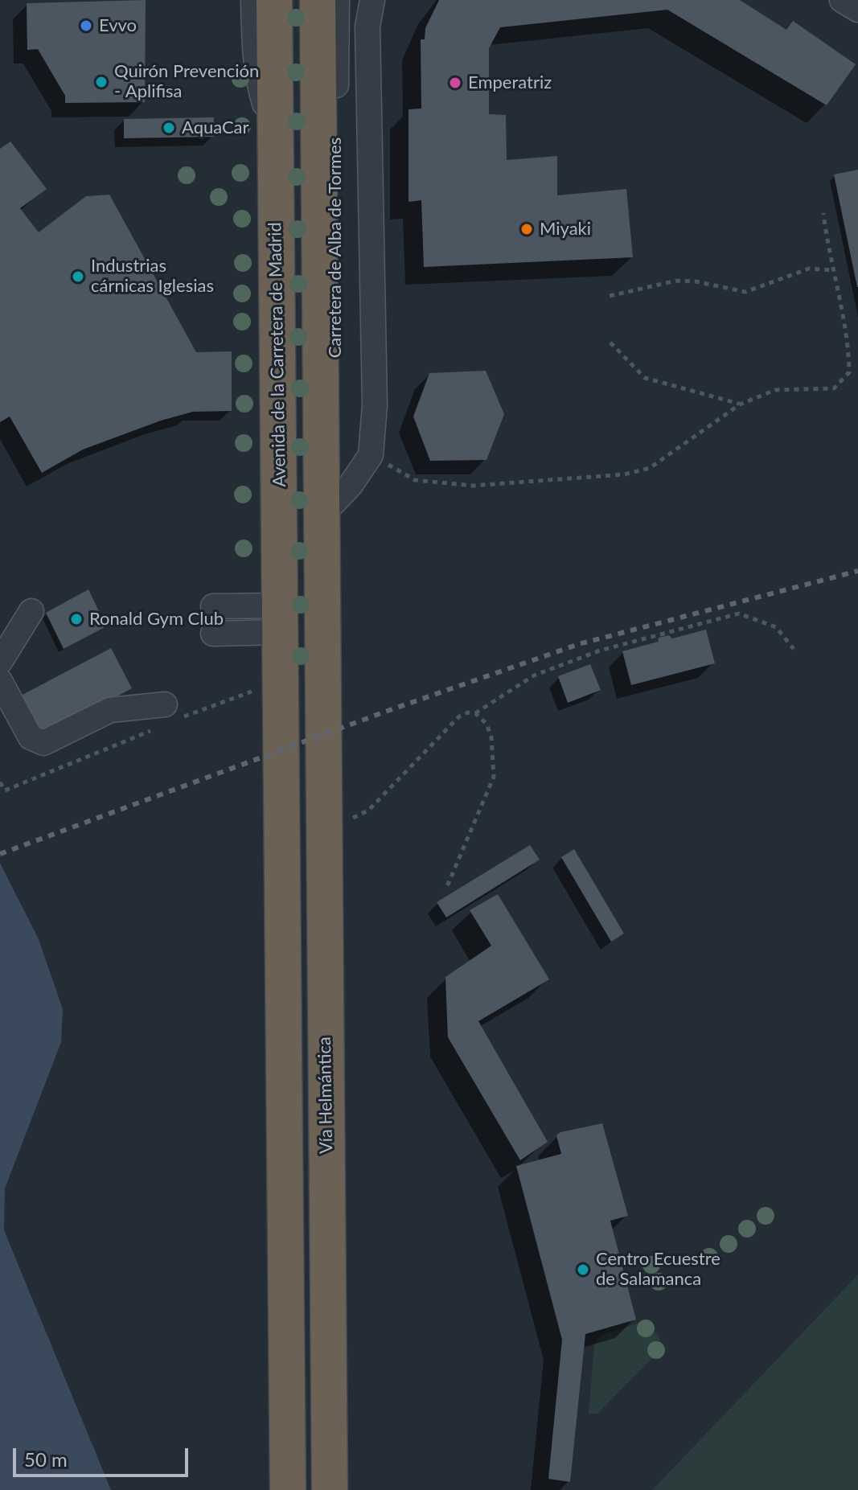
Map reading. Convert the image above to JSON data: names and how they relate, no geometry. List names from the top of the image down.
{
  "streets": {
    "highway": ["Avenida de la Carretera de Madrid", "Vía Helmántica"],
    "street": ["Carretera de Alba de Tormes"]
  },
  "crossings": [
    ["Carretera de Alba de Tormes", "Vía Helmántica"]
  ],
  "places": [
    "Evvo",
    "Quirón Prevención - Aplifisa",
    "Emperatriz",
    "AquaCar",
    "Miyaki",
    "Industrias cárnicas Iglesias",
    "Ronald Gym Club",
    "Centro Ecuestre de Salamanca"
  ],
  "scale_bar": "50 m"
}
